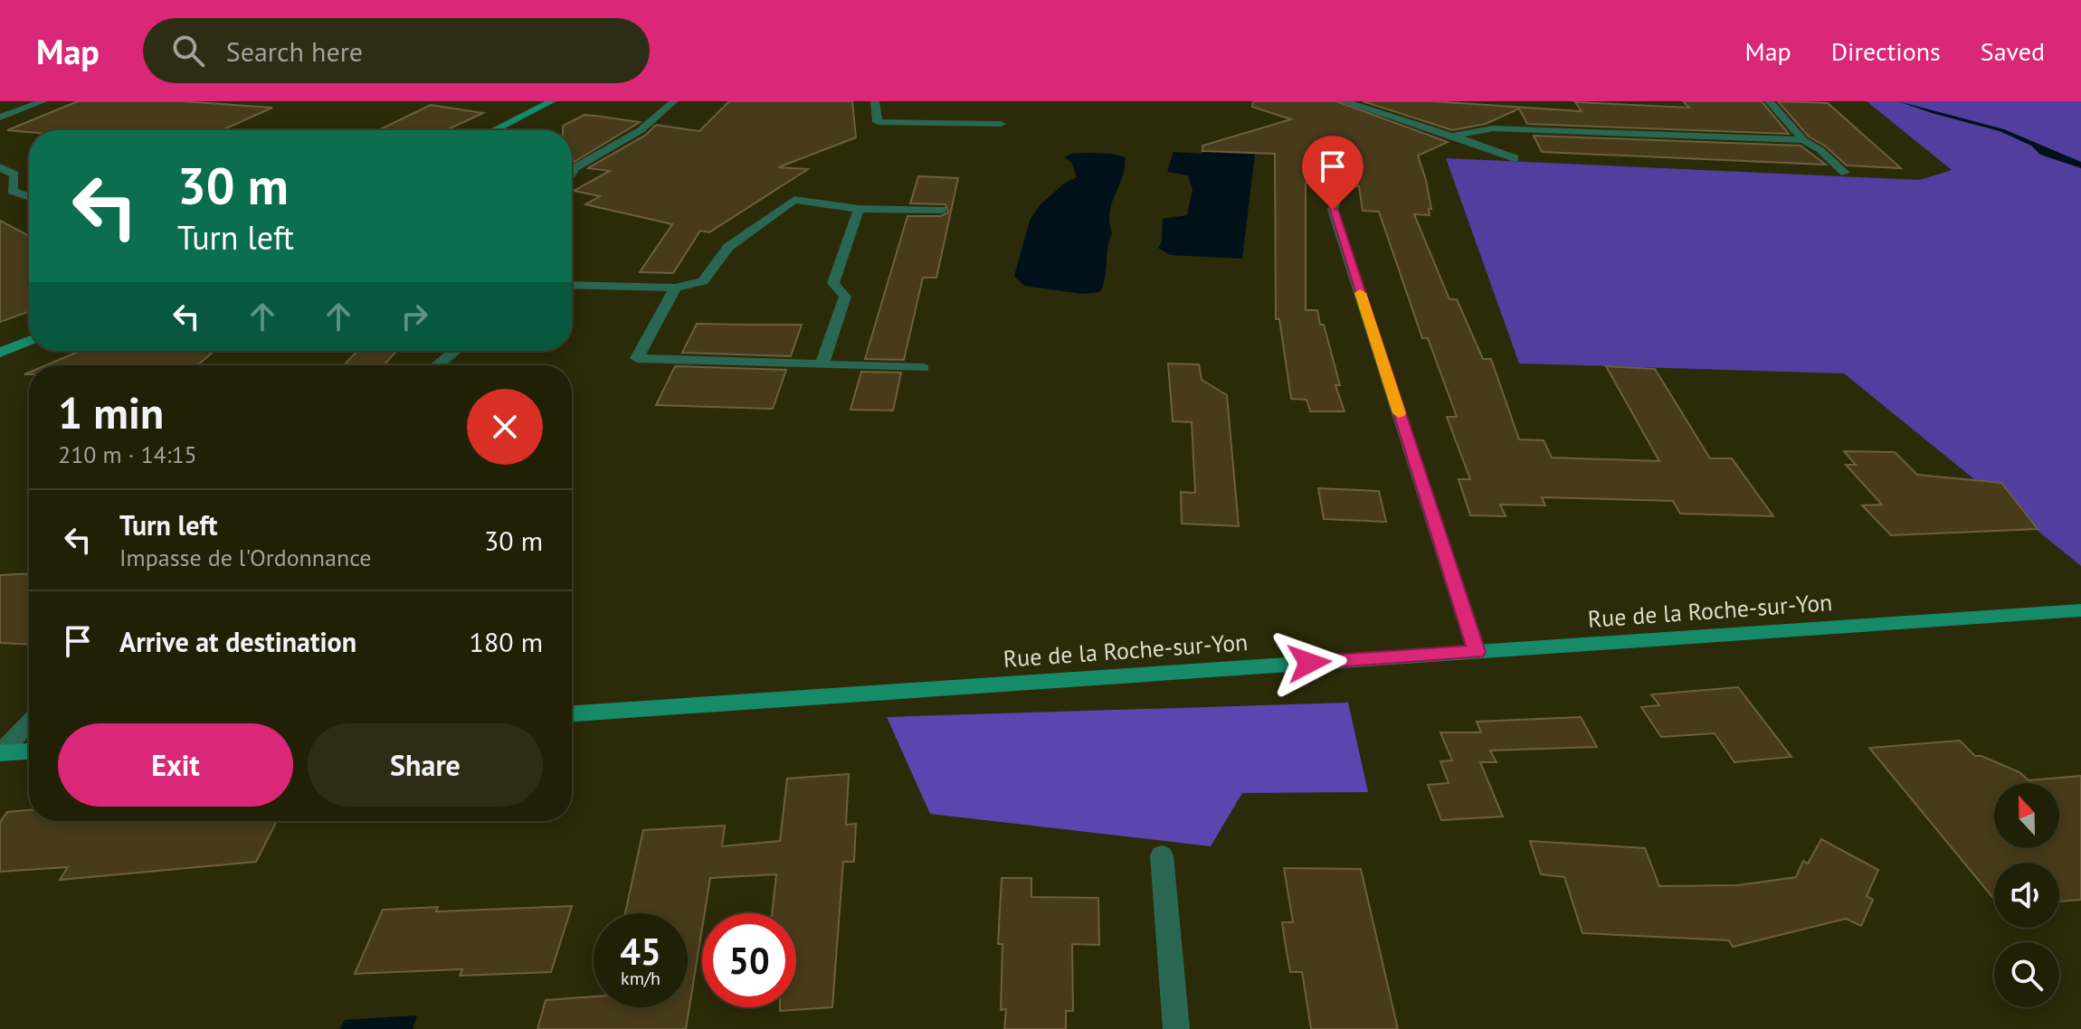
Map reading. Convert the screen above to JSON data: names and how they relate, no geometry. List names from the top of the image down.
{
  "streets": {
    "main road": ["Rue de la Roche-sur-Yon"]
  },
  "north": "top",
  "page": {
    "header": "Map",
    "search": "Search here",
    "nav": ["Map", "Directions", "Saved"],
    "turn": ["30 m", "Turn left"],
    "heading": ["1 min", "210 m · 14:15"],
    "list": [
      {
        "name": "Turn left",
        "note": "Impasse de l'Ordonnance",
        "value": "30 m"
      },
      {
        "name": "Arrive at destination",
        "value": "180 m"
      }
    ],
    "buttons": ["Exit", "Share"],
    "speed": "45 km/h",
    "limit": "50"
  }
}
